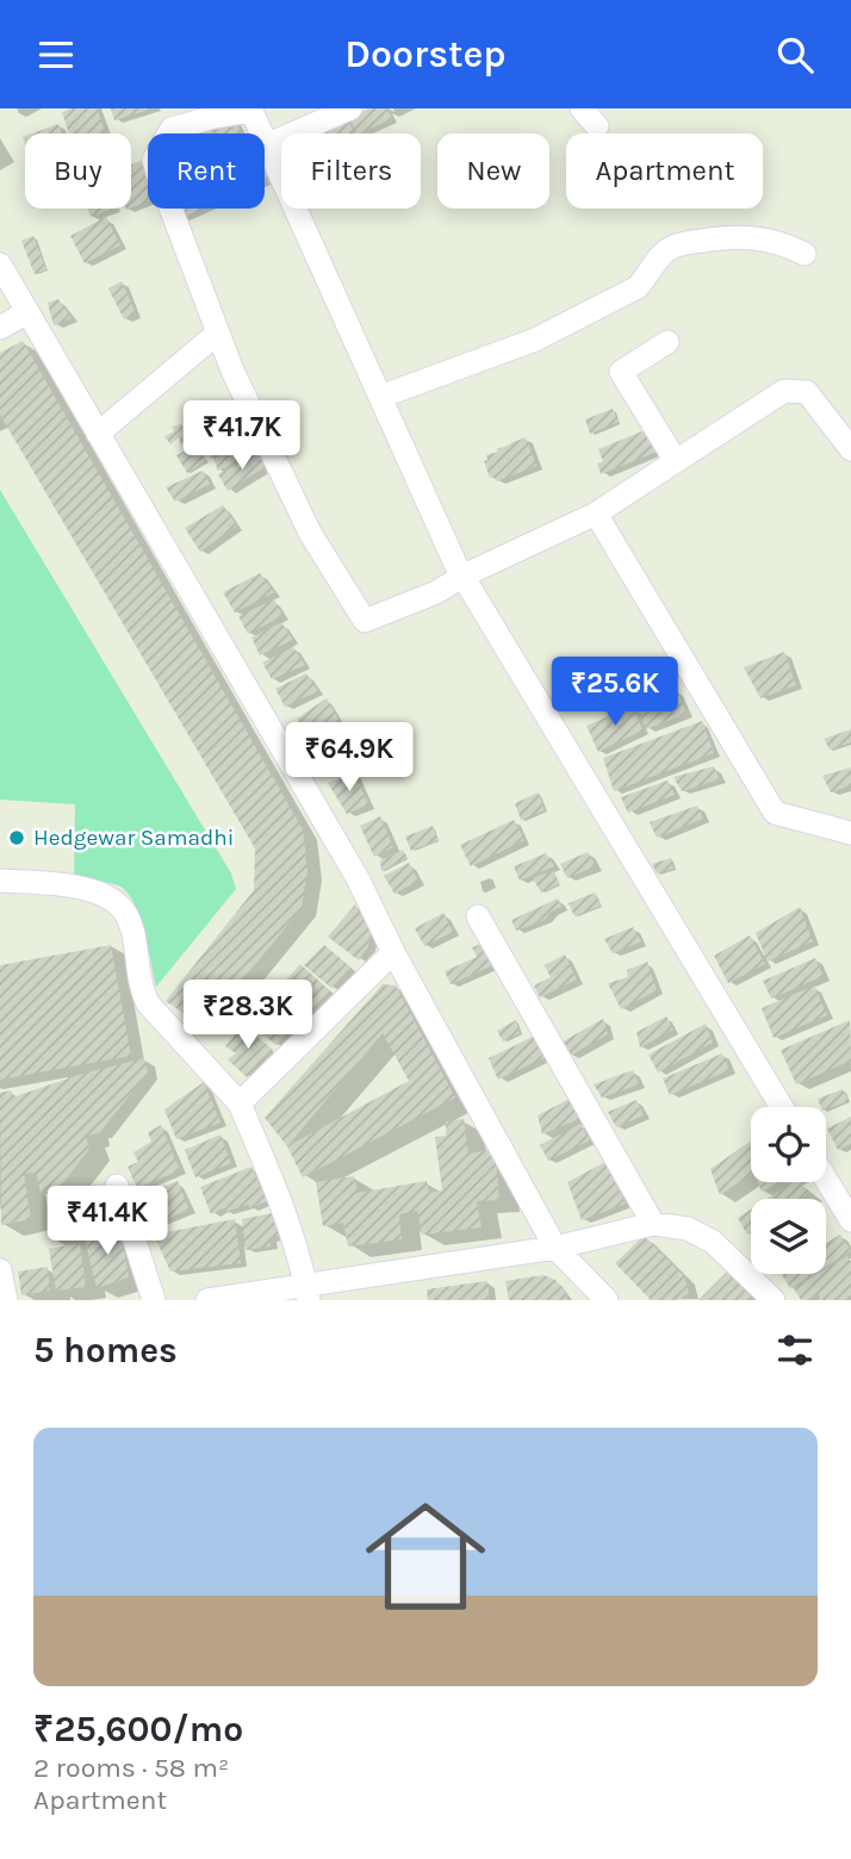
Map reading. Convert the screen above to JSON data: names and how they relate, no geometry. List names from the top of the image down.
{
  "places": ["Hedgewar Samadhi"],
  "page": {
    "header": "Doorstep",
    "chip": [
      "Buy",
      "Rent",
      "Filters",
      "New",
      "Apartment"
    ],
    "price": [
      "₹41.7K",
      "₹25.6K",
      "₹64.9K",
      "₹28.3K",
      "₹41.4K"
    ],
    "heading": "5 homes",
    "list": [
      {
        "name": "₹25,600/mo",
        "note": "2 rooms · 58 m² · Apartment"
      }
    ]
  }
}
